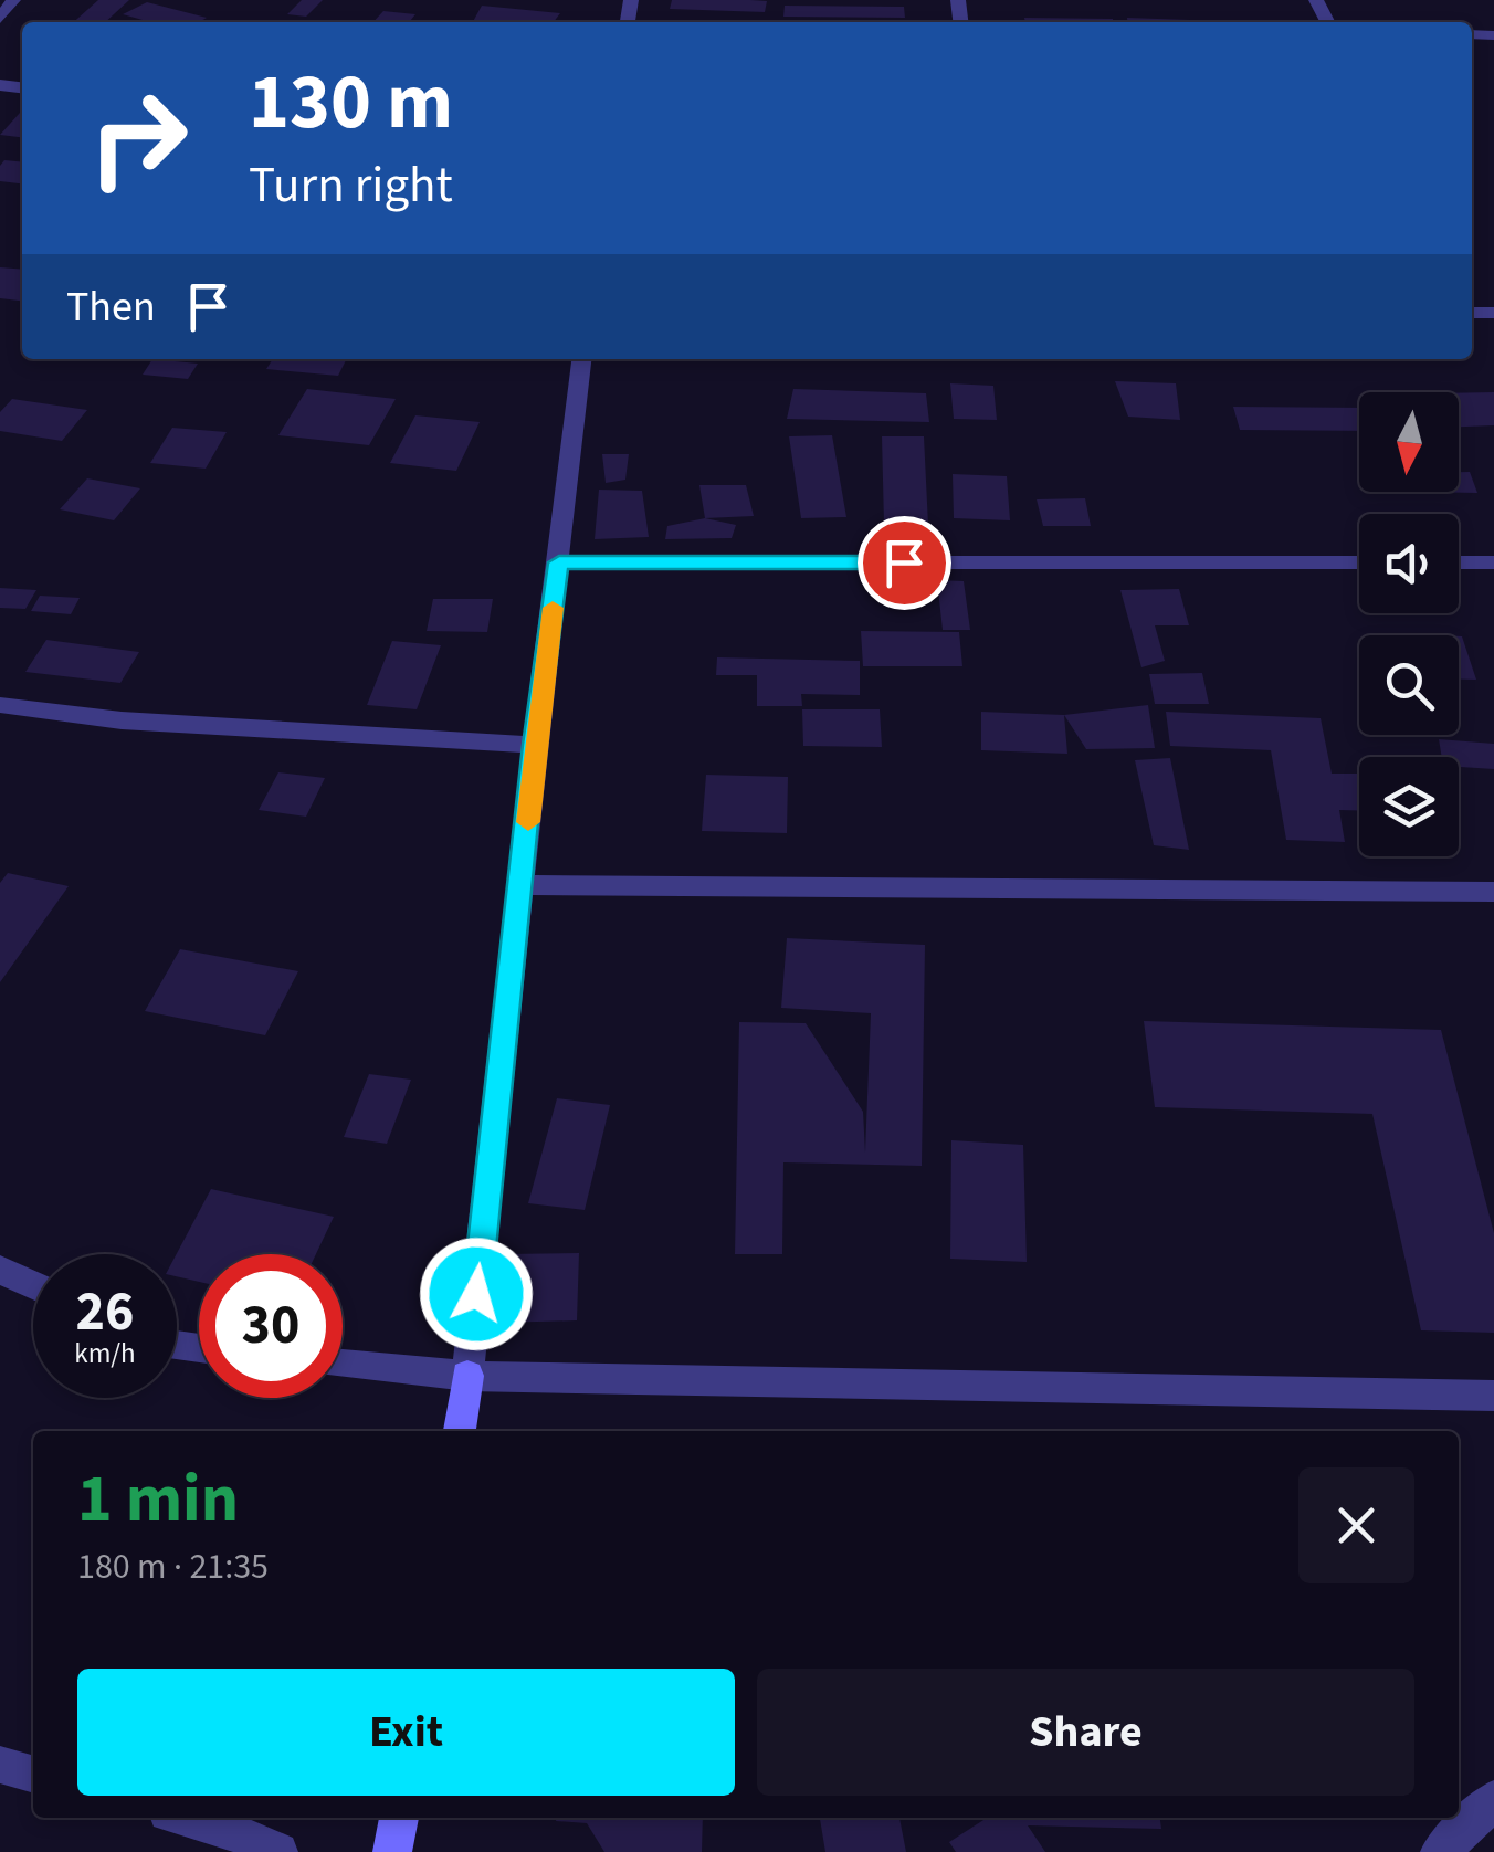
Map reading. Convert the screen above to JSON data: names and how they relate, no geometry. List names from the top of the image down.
{
  "north": "bottom",
  "page": {
    "turn": ["130 m", "Turn right"],
    "then": "Then",
    "speed": "26 km/h",
    "limit": "30",
    "heading": ["1 min", "180 m · 21:35"],
    "buttons": ["Exit", "Share"]
  }
}
